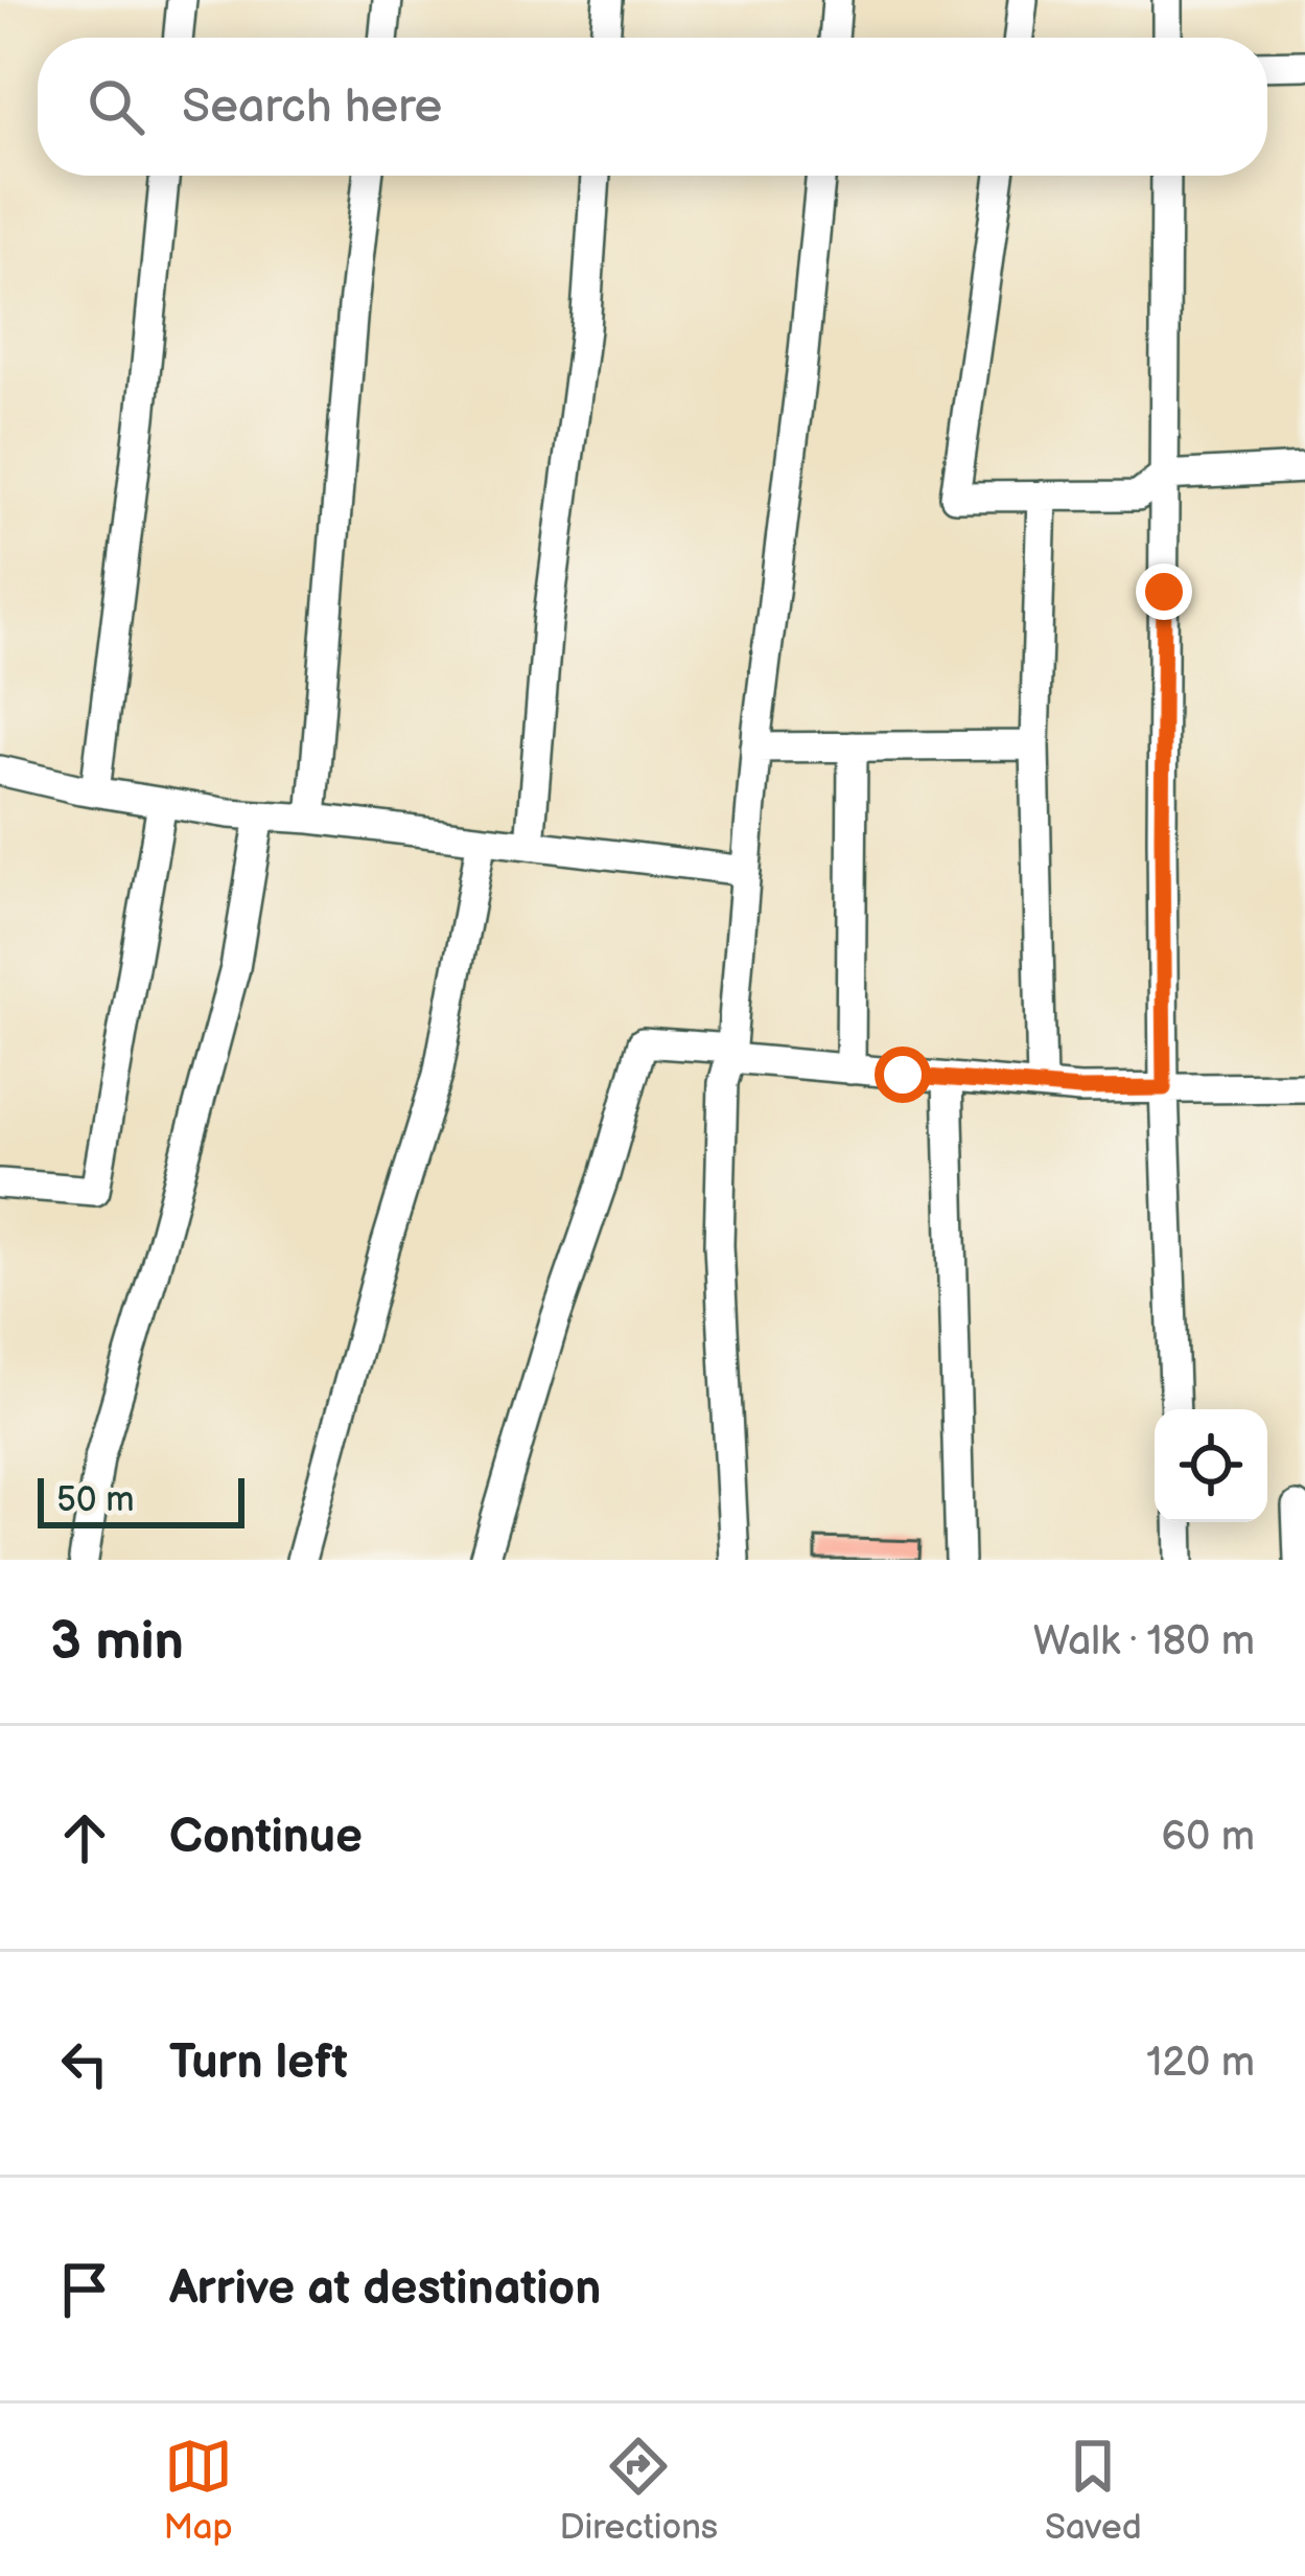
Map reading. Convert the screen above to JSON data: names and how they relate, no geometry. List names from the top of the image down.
{
  "scale_bar": "50 m",
  "page": {
    "search": "Search here",
    "scale": "50 m",
    "heading": ["3 min", "Walk · 180 m"],
    "list": [
      ["Continue", "60 m"],
      ["Turn left", "120 m"],
      "Arrive at destination"
    ],
    "nav": ["Map", "Directions", "Saved"]
  }
}
